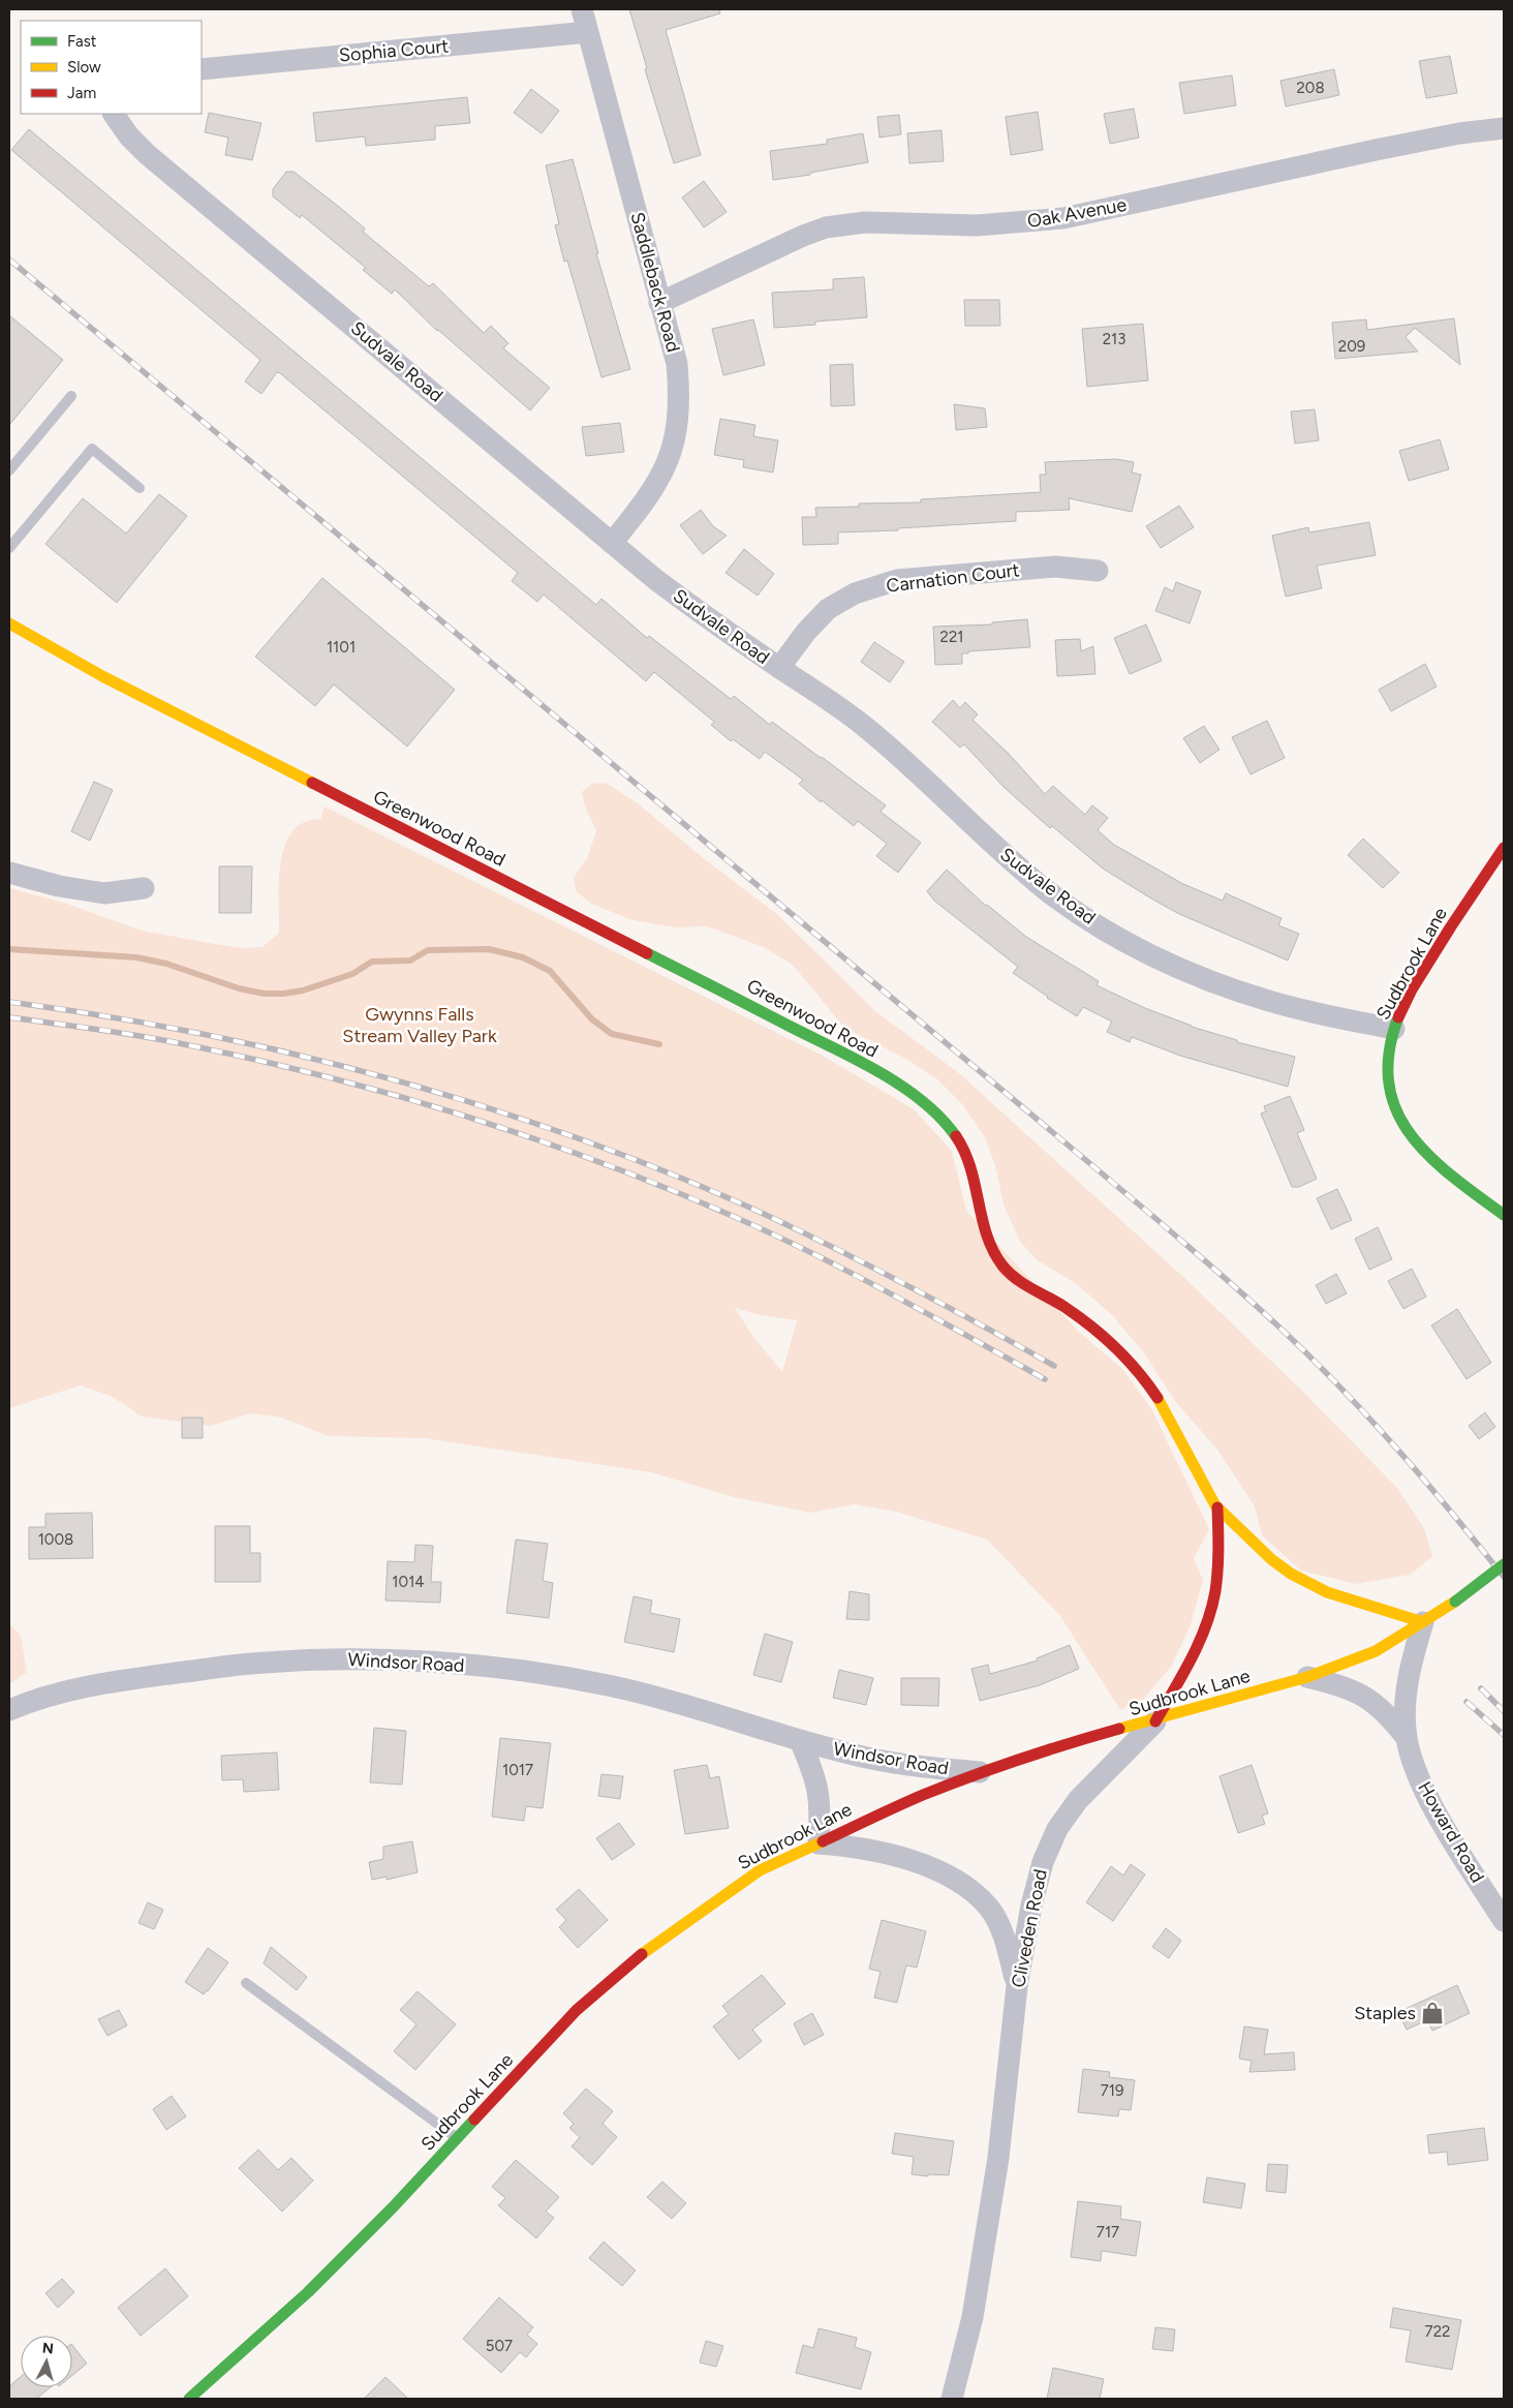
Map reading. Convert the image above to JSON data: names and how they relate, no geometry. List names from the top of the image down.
{
  "streets": {
    "street": [
      "Sophia Court",
      "Oak Avenue",
      "Saddleback Road",
      "Sudvale Road",
      "Carnation Court",
      "Greenwood Road",
      "Sudbrook Lane",
      "Windsor Road",
      "Howard Road",
      "Cliveden Road"
    ]
  },
  "crossings": [
    ["Sophia Court", "Saddleback Road"],
    ["Oak Avenue", "Saddleback Road"],
    ["Saddleback Road", "Sudvale Road"],
    ["Sudvale Road", "Carnation Court"],
    ["Sudvale Road", "Sudbrook Lane"],
    ["Greenwood Road", "Sudbrook Lane"],
    ["Greenwood Road", "Howard Road"],
    ["Greenwood Road", "Cliveden Road"],
    ["Sudbrook Lane", "Windsor Road"],
    ["Sudbrook Lane", "Howard Road"],
    ["Sudbrook Lane", "Cliveden Road"]
  ],
  "parks": ["Gwynns Falls Stream Valley Park"],
  "places": {
    "shop": ["Staples"]
  },
  "house_numbers": [
    "208",
    "213",
    "209",
    "221",
    "1101",
    "1008",
    "1014",
    "1017",
    "719",
    "717",
    "722",
    "507"
  ],
  "legend": ["Fast", "Slow", "Jam"],
  "north": "top"
}
